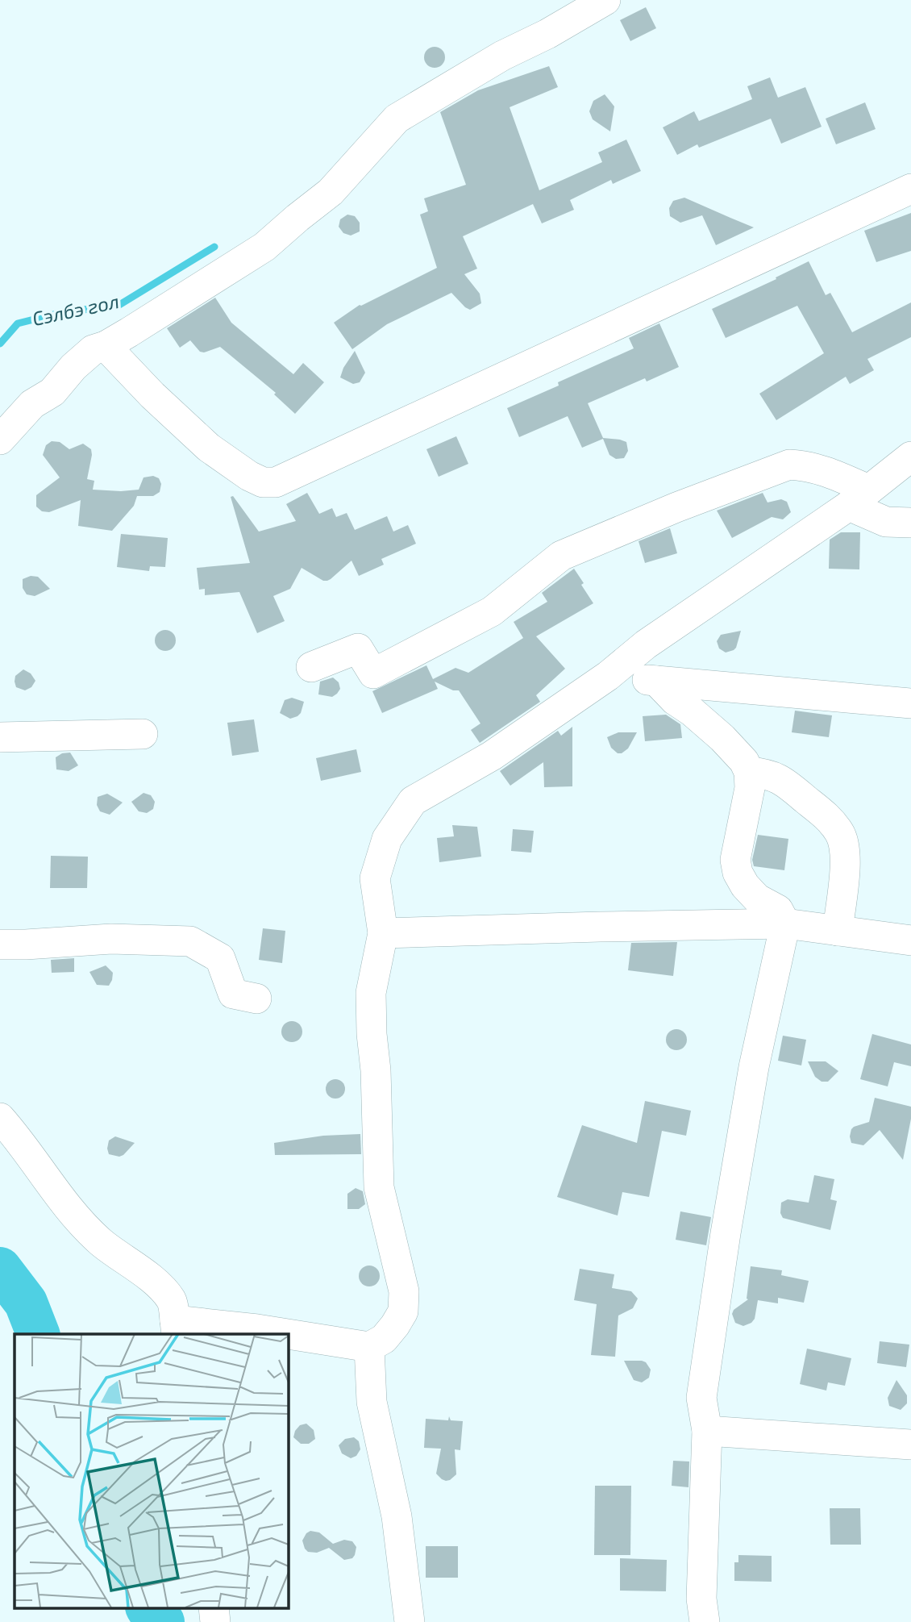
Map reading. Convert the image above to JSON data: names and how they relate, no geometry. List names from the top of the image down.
{
  "water": ["Сэлбэ гол"]
}
